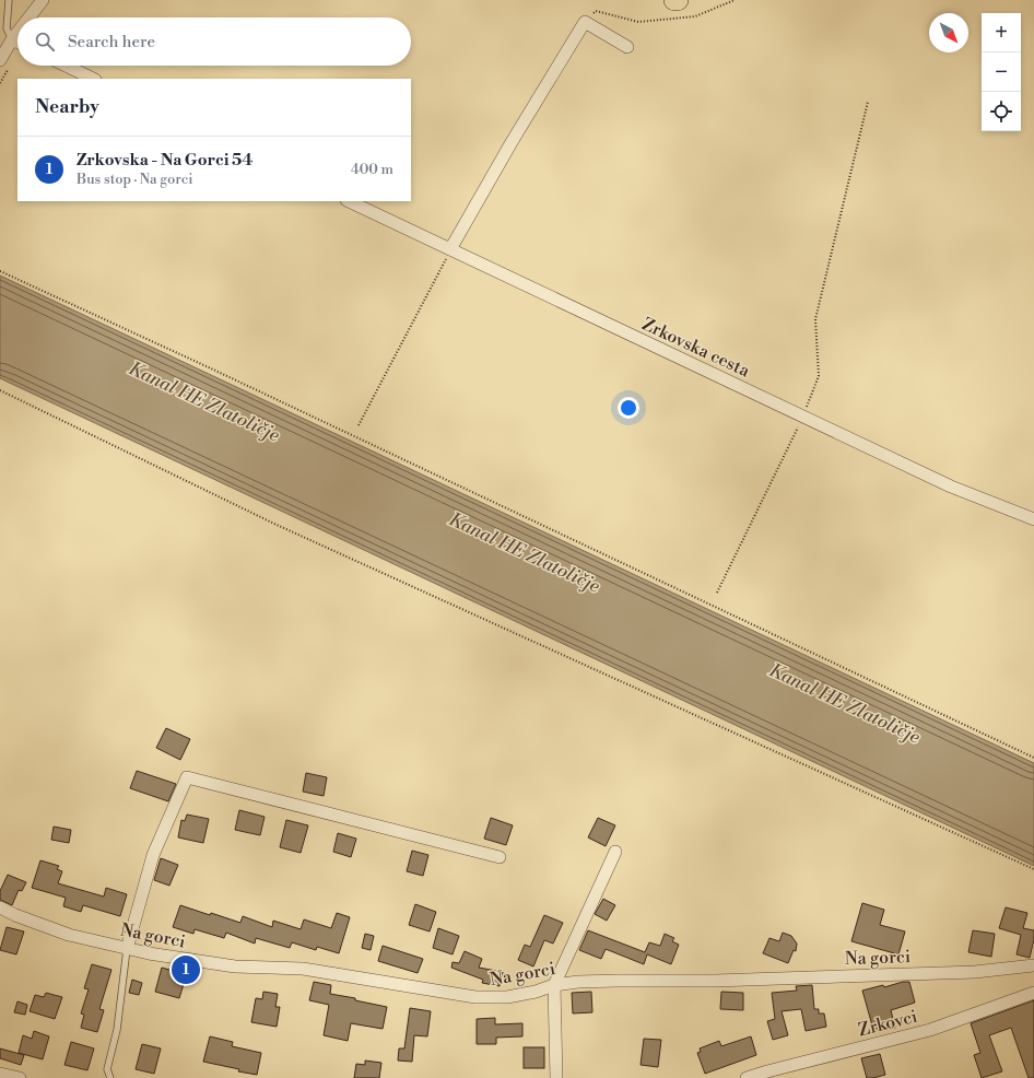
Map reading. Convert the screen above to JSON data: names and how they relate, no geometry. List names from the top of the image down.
{
  "streets": {
    "street": ["Zrkovska cesta", "Na gorci", "Zrkovci"]
  },
  "water": ["Kanal HE Zlatoličje"],
  "north": "bottom right",
  "page": {
    "map_buttons": ["+", "−"],
    "search": "Search here",
    "heading": "Nearby",
    "list": [
      {
        "mark": "1",
        "name": "Zrkovska - Na Gorci 54",
        "note": "Bus stop · Na gorci",
        "value": "400 m"
      }
    ],
    "pins": "1"
  }
}
